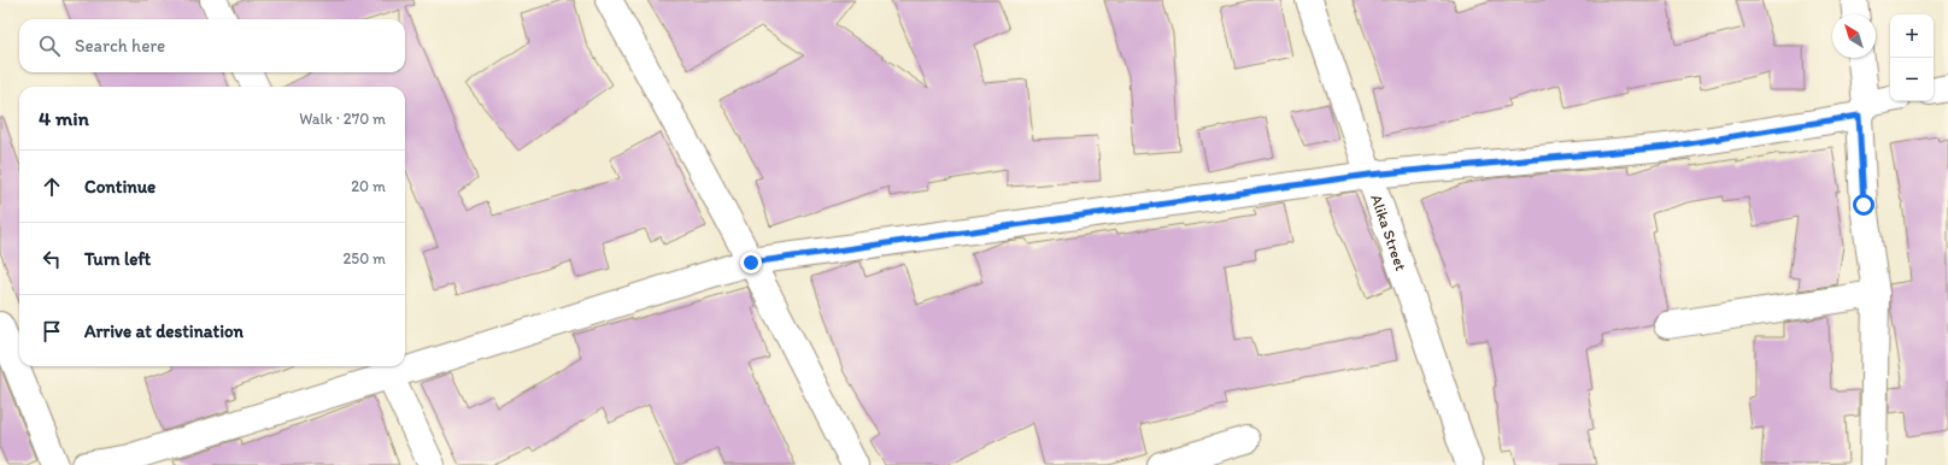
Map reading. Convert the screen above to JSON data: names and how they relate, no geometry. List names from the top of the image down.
{
  "streets": {
    "street": ["Alika Street"]
  },
  "north": "top left",
  "page": {
    "map_buttons": ["+", "−"],
    "search": "Search here",
    "heading": ["4 min", "Walk · 270 m"],
    "list": [
      ["Continue", "20 m"],
      ["Turn left", "250 m"],
      "Arrive at destination"
    ]
  }
}
